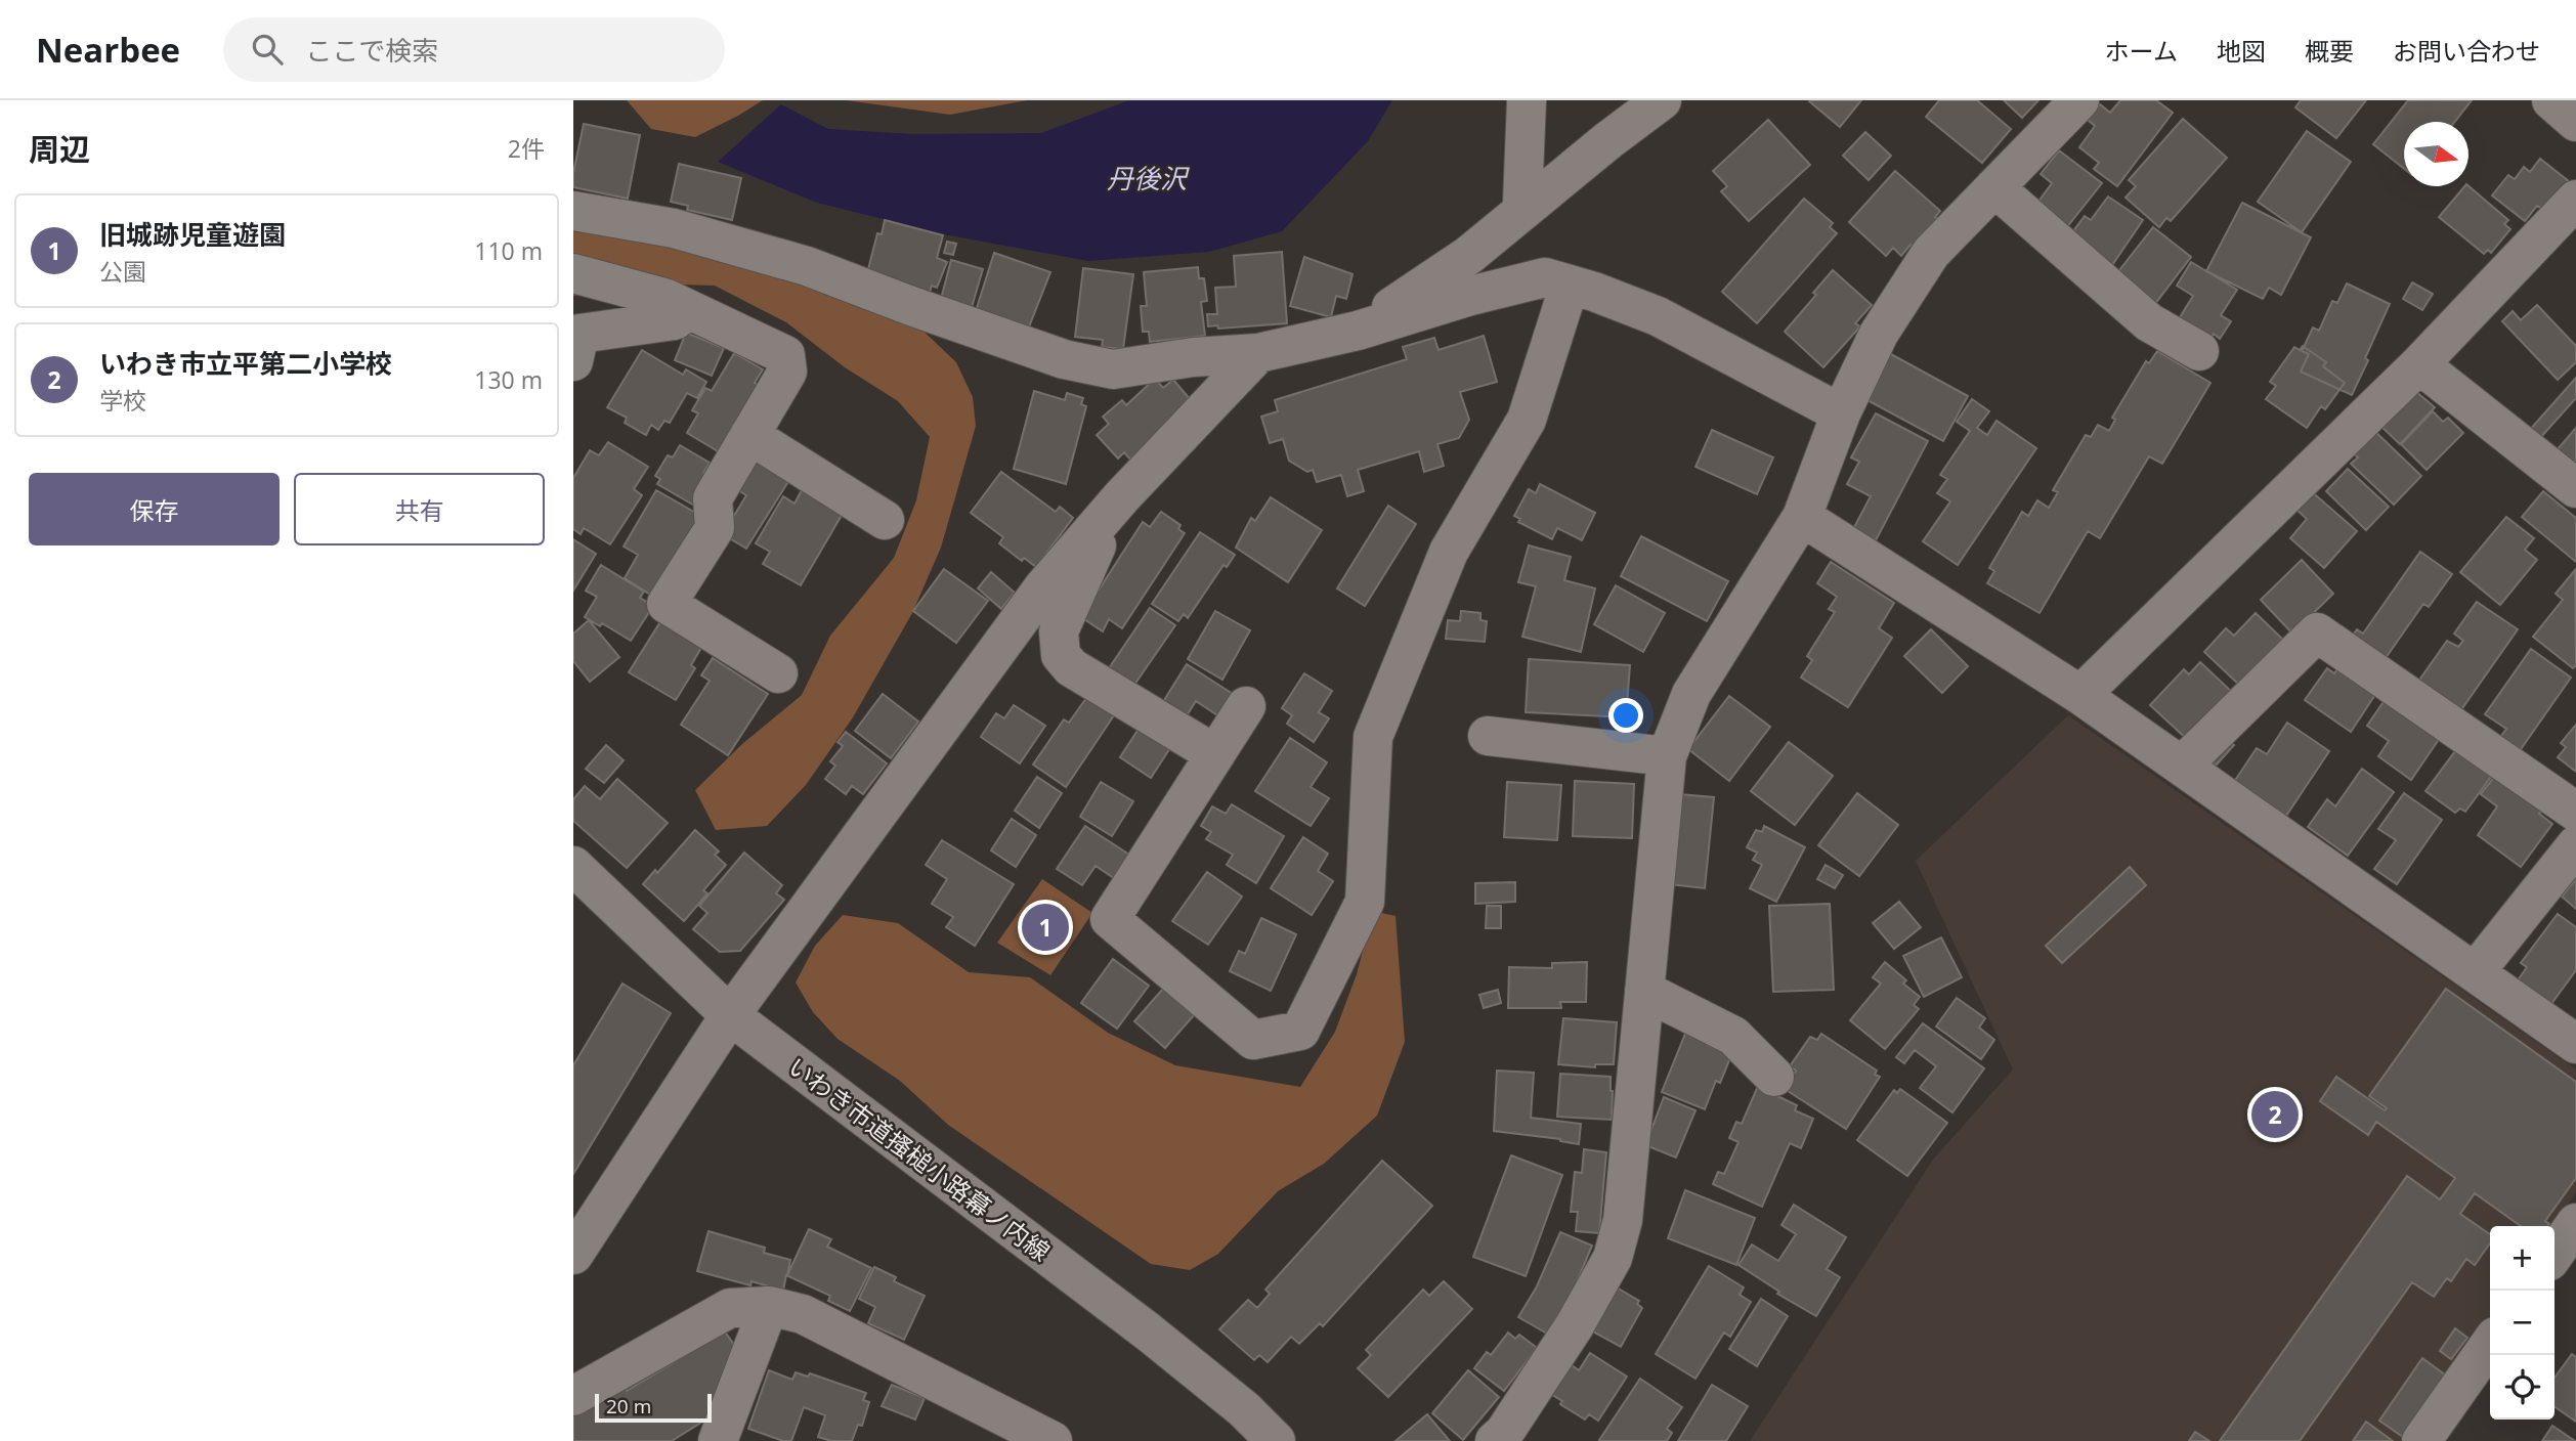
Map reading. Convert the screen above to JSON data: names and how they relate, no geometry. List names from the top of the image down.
{
  "streets": {
    "street": ["いわき市道搔槌小路幕ノ内線"]
  },
  "water": ["丹後沢"],
  "scale_bar": "20 m",
  "north": "right",
  "page": {
    "header": "Nearbee",
    "search": "ここで検索",
    "nav": [
      "ホーム",
      "地図",
      "概要",
      "お問い合わせ"
    ],
    "heading": ["周辺", "2件"],
    "list": [
      {
        "mark": "1",
        "name": "旧城跡児童遊園",
        "note": "公園",
        "value": "110 m"
      },
      {
        "mark": "2",
        "name": "いわき市立平第二小学校",
        "note": "学校",
        "value": "130 m"
      }
    ],
    "buttons": ["保存", "共有"],
    "pins": ["1", "2"],
    "map_buttons": ["+", "−"],
    "scale": "20 m"
  }
}
